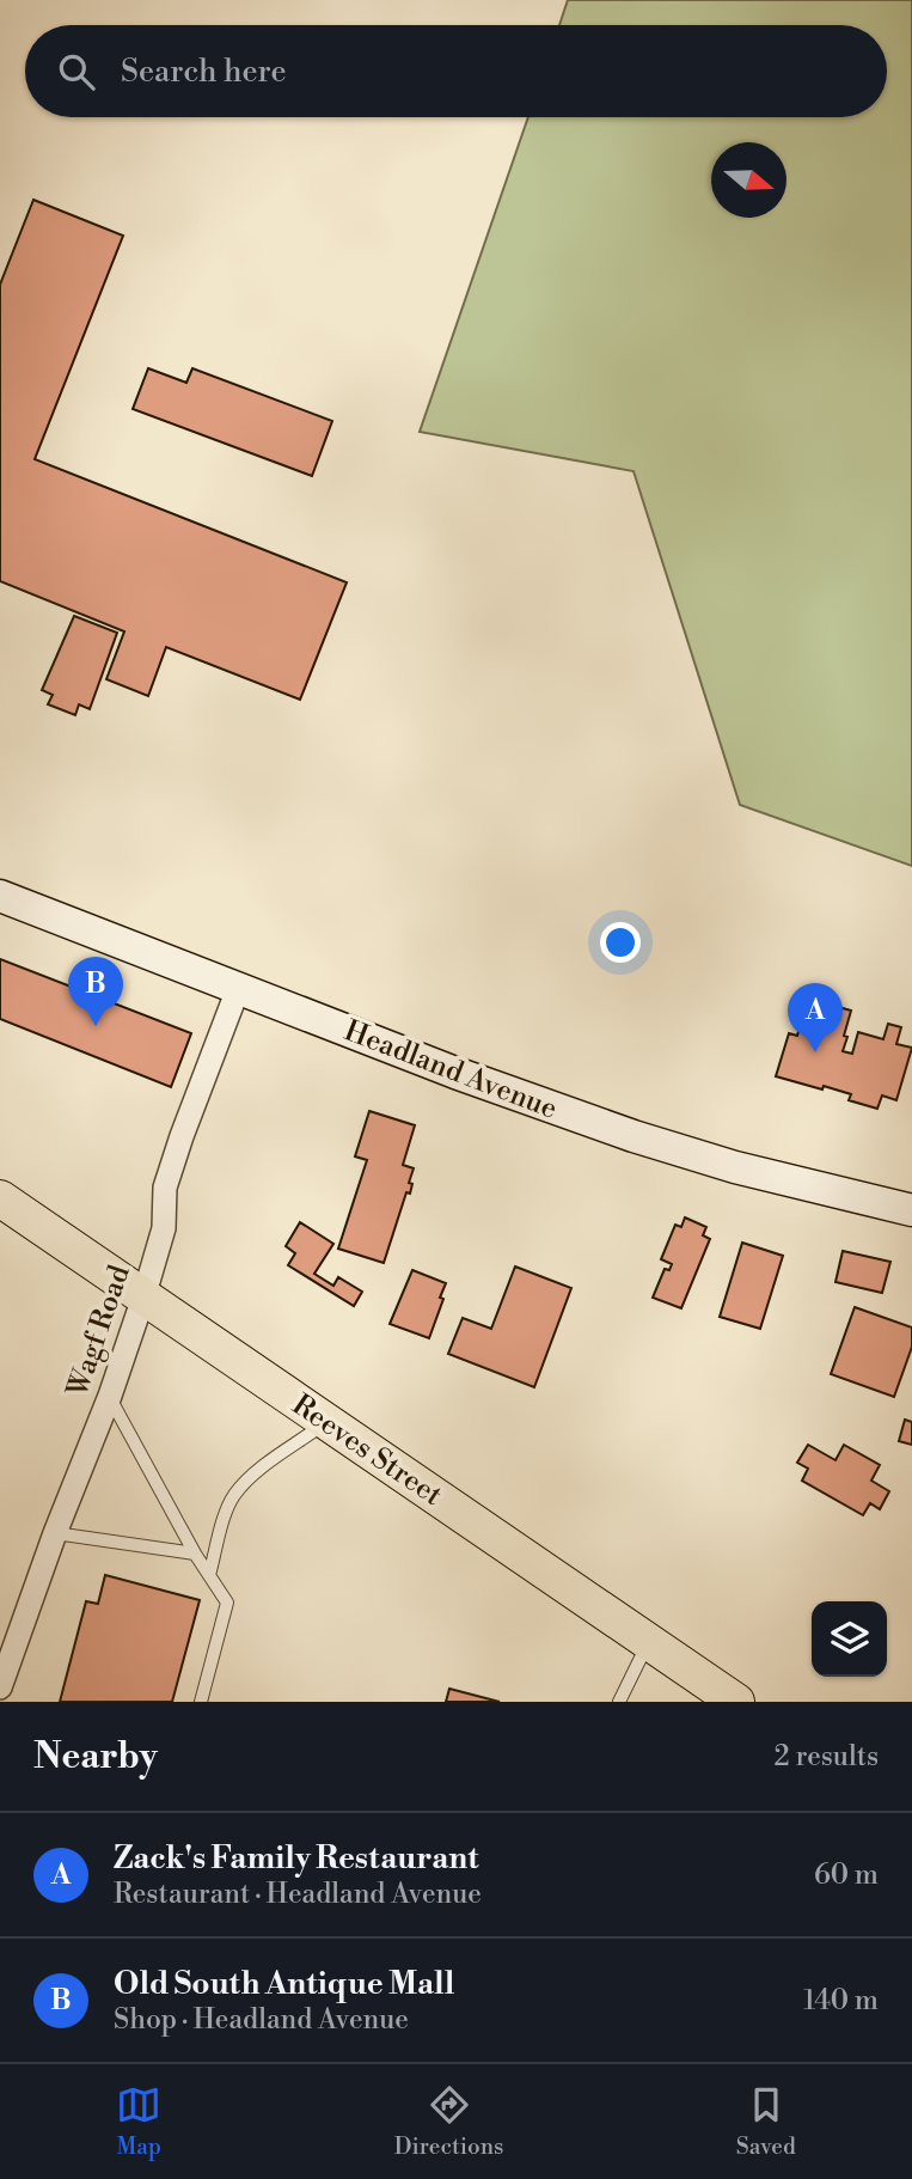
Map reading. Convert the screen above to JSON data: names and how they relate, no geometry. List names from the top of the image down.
{
  "streets": {
    "main road": ["Headland Avenue", "Reeves Street"],
    "street": ["Wagf Road"]
  },
  "crossings": [
    ["Headland Avenue", "Wagf Road"],
    ["Wagf Road", "Reeves Street"]
  ],
  "north": "right",
  "page": {
    "search": "Search here",
    "pins": ["B", "A"],
    "heading": ["Nearby", "2 results"],
    "list": [
      {
        "mark": "A",
        "name": "Zack's Family Restaurant",
        "note": "Restaurant · Headland Avenue",
        "value": "60 m"
      },
      {
        "mark": "B",
        "name": "Old South Antique Mall",
        "note": "Shop · Headland Avenue",
        "value": "140 m"
      }
    ],
    "nav": ["Map", "Directions", "Saved"]
  }
}
